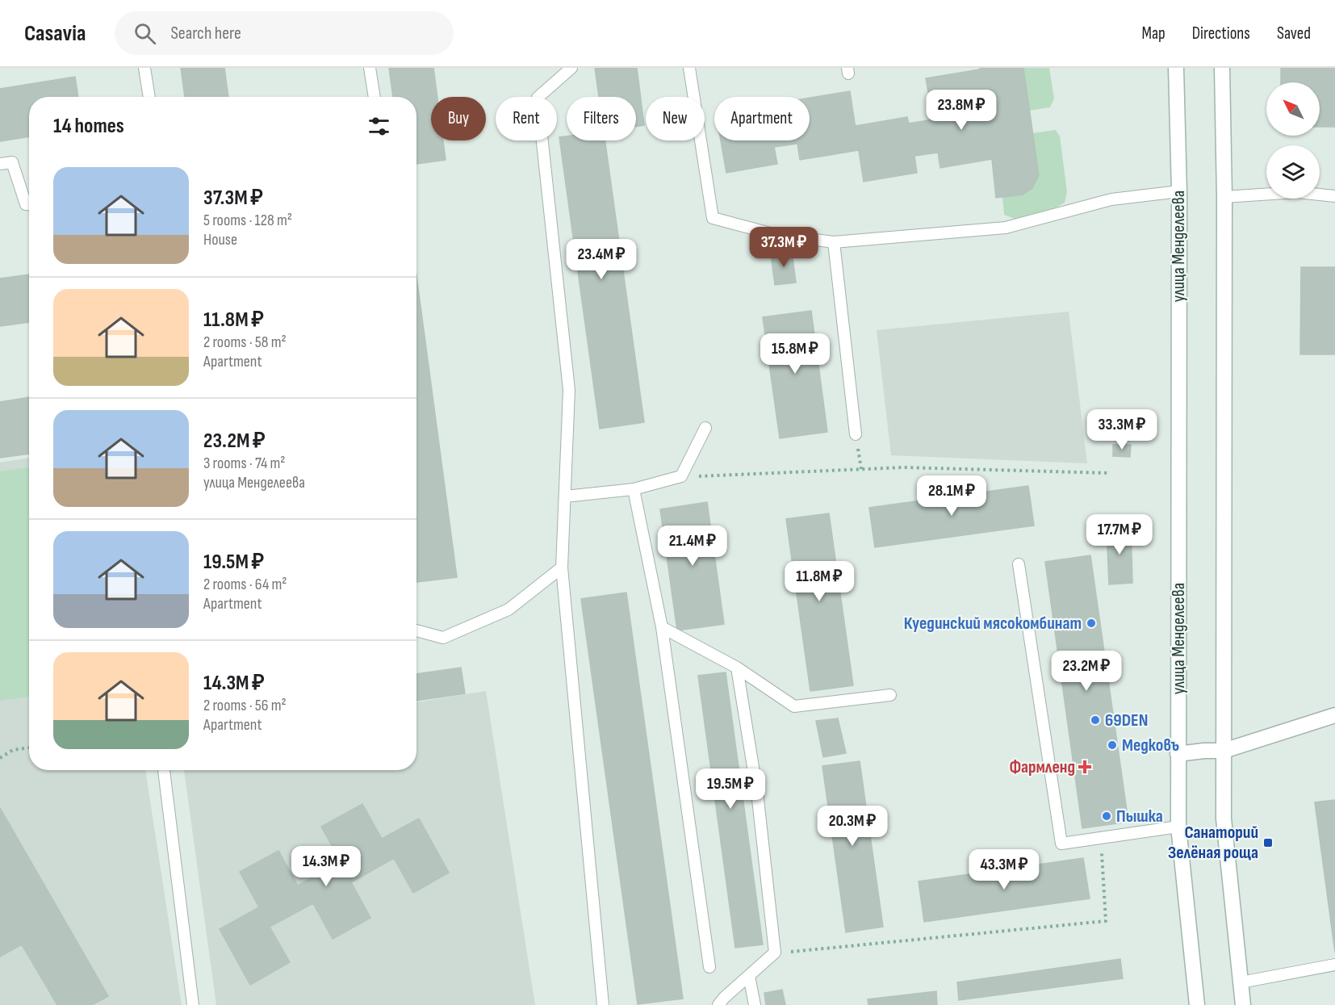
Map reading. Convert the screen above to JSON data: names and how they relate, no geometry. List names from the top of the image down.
{
  "streets": {
    "main road": ["улица Менделеева"]
  },
  "places": {
    "other": [
      "Куединский мясокомбинат",
      "69DEN",
      "Медковъ",
      "Пышка"
    ],
    "health": ["Фармленд"],
    "transit": ["Санаторий Зелёная роща"]
  },
  "north": "top left",
  "page": {
    "header": "Casavia",
    "search": "Search here",
    "nav": ["Map", "Directions", "Saved"],
    "price": [
      "23.8M ₽",
      "37.3M ₽",
      "23.4M ₽",
      "15.8M ₽",
      "33.3M ₽",
      "28.1M ₽",
      "17.7M ₽",
      "21.4M ₽",
      "11.8M ₽",
      "23.2M ₽",
      "19.5M ₽",
      "20.3M ₽",
      "14.3M ₽",
      "43.3M ₽"
    ],
    "chip": [
      "Buy",
      "Rent",
      "Filters",
      "New",
      "Apartment"
    ],
    "heading": "14 homes",
    "list": [
      {
        "name": "37.3M ₽",
        "note": "5 rooms · 128 m² · House"
      },
      {
        "name": "11.8M ₽",
        "note": "2 rooms · 58 m² · Apartment"
      },
      {
        "name": "23.2M ₽",
        "note": "3 rooms · 74 m² · улица Менделеева"
      },
      {
        "name": "19.5M ₽",
        "note": "2 rooms · 64 m² · Apartment"
      },
      {
        "name": "14.3M ₽",
        "note": "2 rooms · 56 m² · Apartment"
      }
    ]
  }
}
